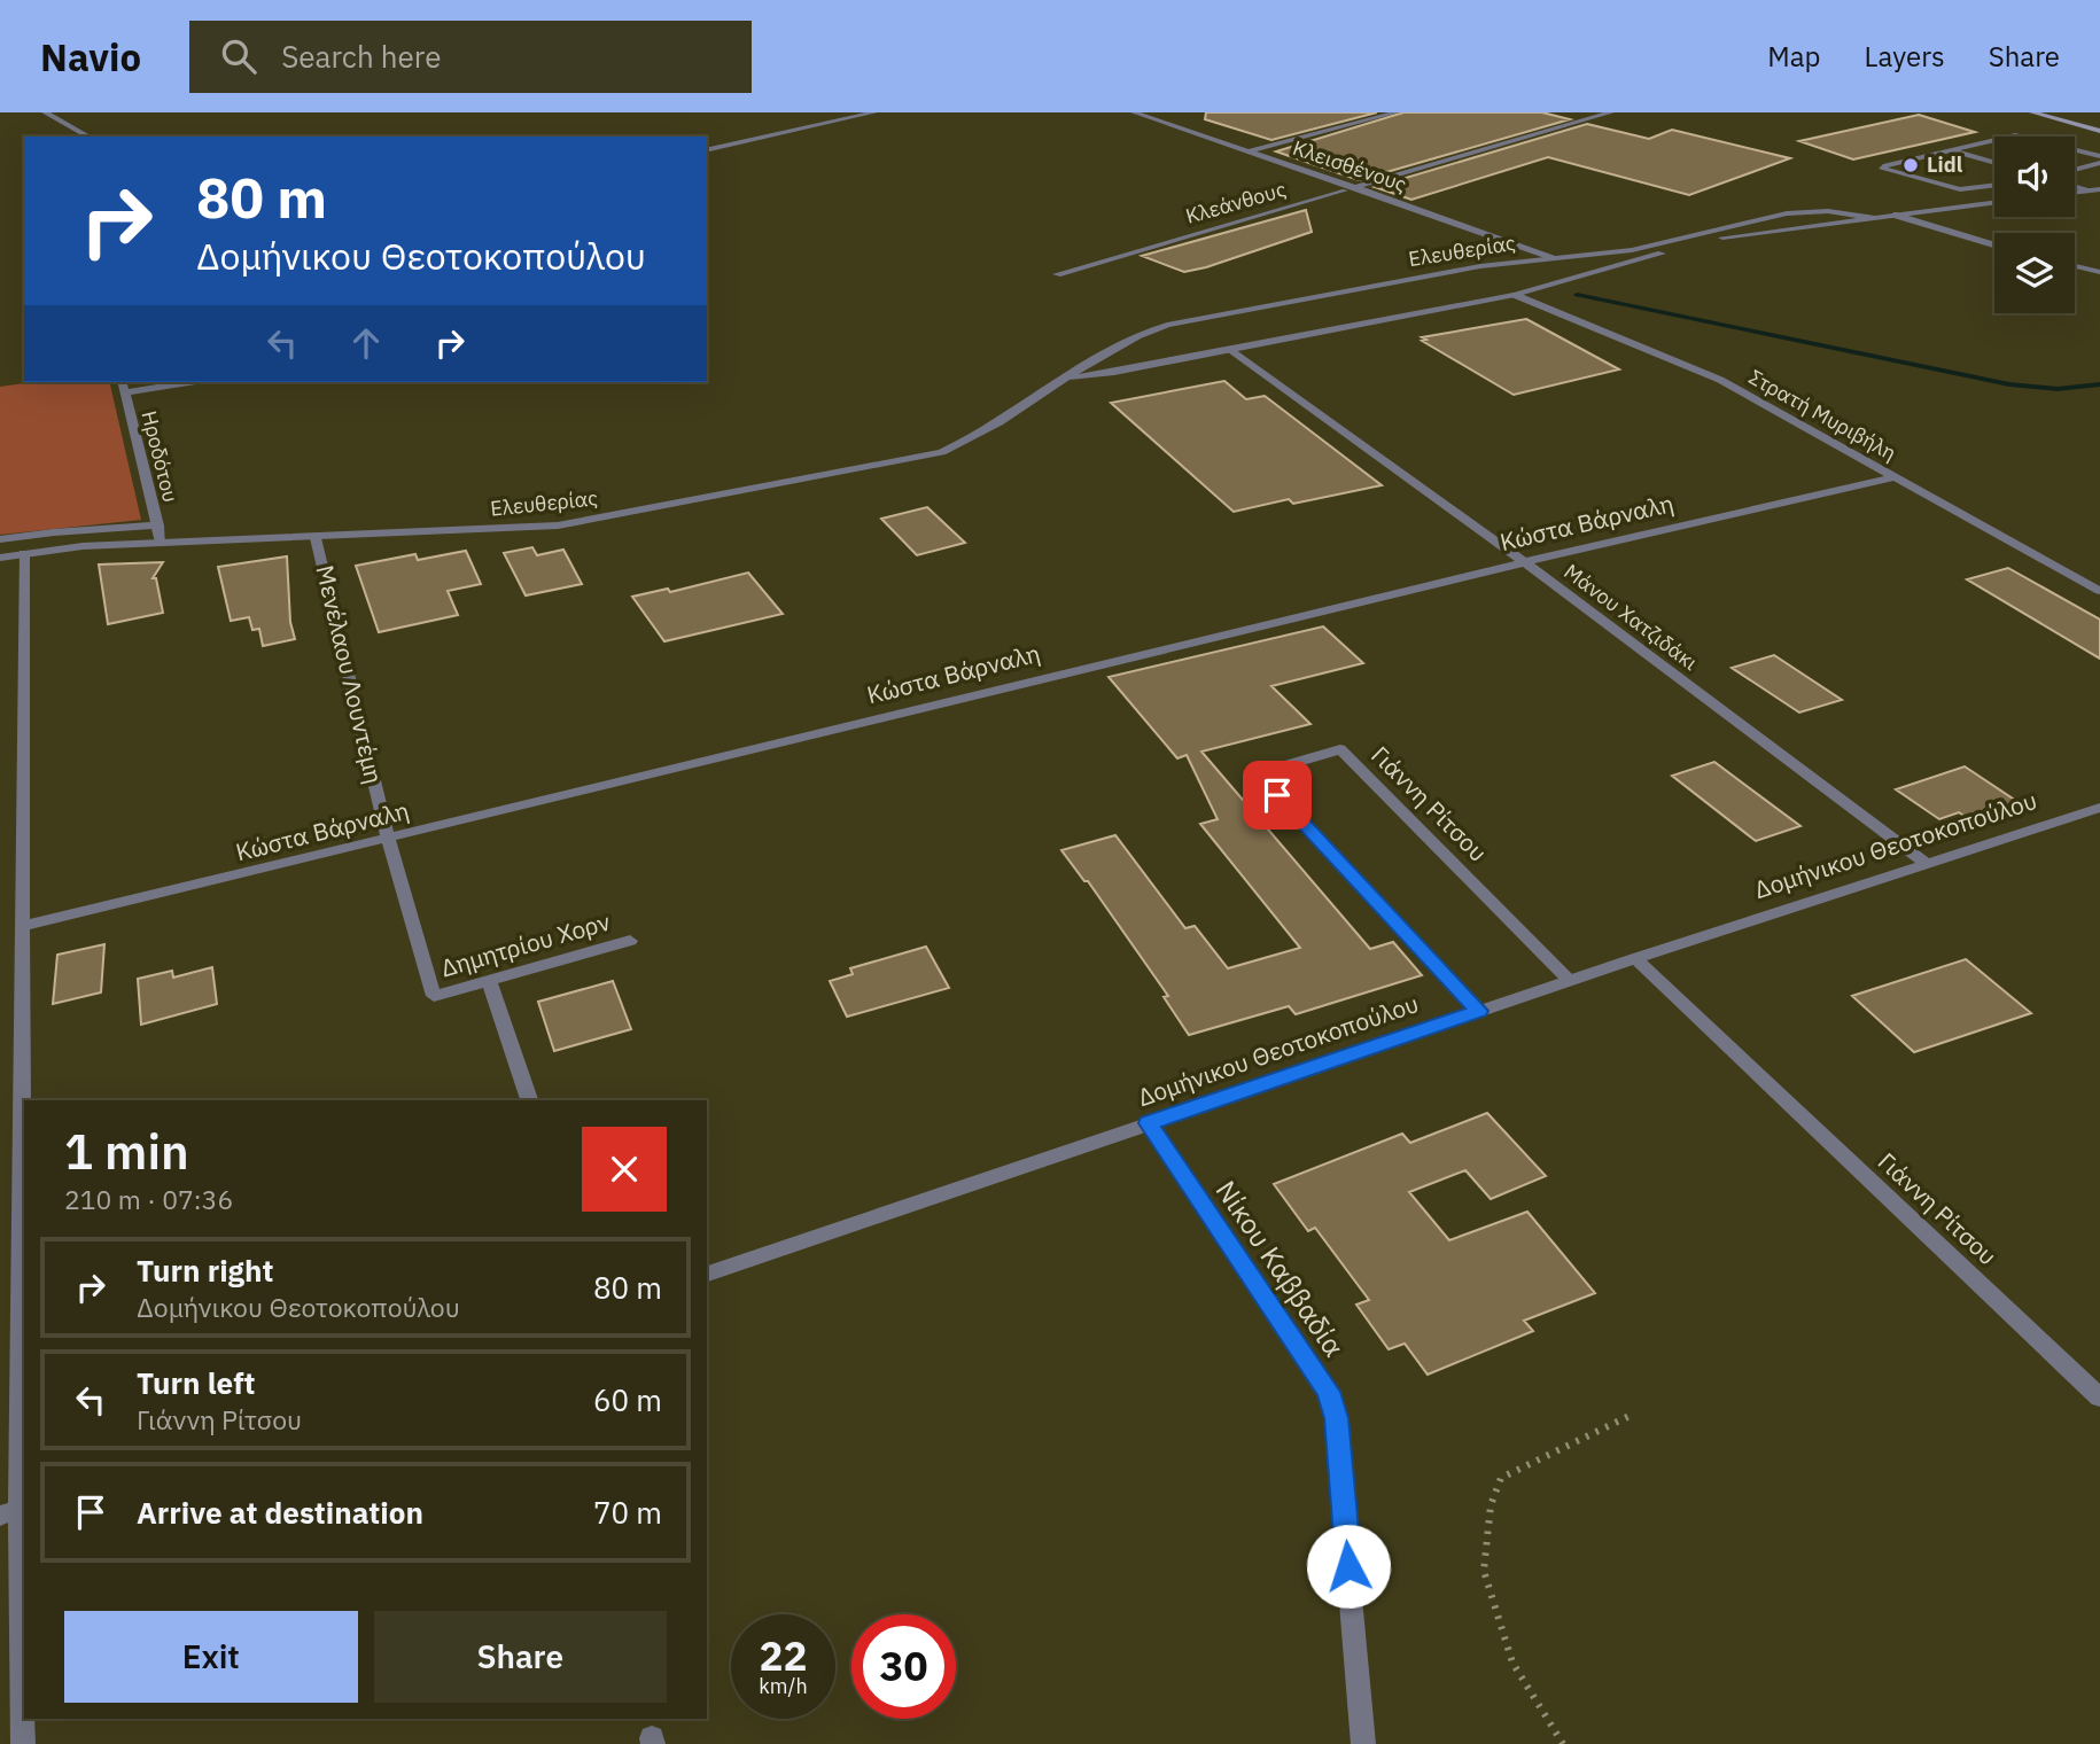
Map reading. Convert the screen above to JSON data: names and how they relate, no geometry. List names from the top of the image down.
{
  "streets": {
    "street": [
      "Κλεισθένους",
      "Κλεάνθους",
      "Ελευθερίας",
      "Στρατή Μυριβήλη",
      "Ηροδότου",
      "Κώστα Βάρναλη",
      "Μάνου Χατζιδάκι",
      "Μενέλαου Λουντέμη",
      "Γιάννη Ρίτσου",
      "Δομήνικου Θεοτοκοπούλου",
      "Δημητρίου Χορν",
      "Νίκου Καββαδία"
    ]
  },
  "crossings": [
    ["Κλεισθένους", "Κλεάνθους"],
    ["Κλεισθένους", "Ελευθερίας"],
    ["Ελευθερίας", "Στρατή Μυριβήλη"],
    ["Ελευθερίας", "Ηροδότου"],
    ["Ελευθερίας", "Μάνου Χατζιδάκι"],
    ["Ελευθερίας", "Μενέλαου Λουντέμη"],
    ["Στρατή Μυριβήλη", "Κώστα Βάρναλη"],
    ["Κώστα Βάρναλη", "Μάνου Χατζιδάκι"],
    ["Κώστα Βάρναλη", "Μενέλαου Λουντέμη"],
    ["Μάνου Χατζιδάκι", "Δομήνικου Θεοτοκοπούλου"],
    ["Μενέλαου Λουντέμη", "Δημητρίου Χορν"],
    ["Γιάννη Ρίτσου", "Δομήνικου Θεοτοκοπούλου"],
    ["Δομήνικου Θεοτοκοπούλου", "Νίκου Καββαδία"]
  ],
  "places": ["Lidl"],
  "page": {
    "header": "Navio",
    "search": "Search here",
    "nav": ["Map", "Layers", "Share"],
    "turn": ["80 m", "Δομήνικου Θεοτοκοπούλου"],
    "heading": ["1 min", "210 m · 07:36"],
    "list": [
      {
        "name": "Turn right",
        "note": "Δομήνικου Θεοτοκοπούλου",
        "value": "80 m"
      },
      {
        "name": "Turn left",
        "note": "Γιάννη Ρίτσου",
        "value": "60 m"
      },
      {
        "name": "Arrive at destination",
        "value": "70 m"
      }
    ],
    "buttons": ["Exit", "Share"],
    "speed": "22 km/h",
    "limit": "30"
  }
}
